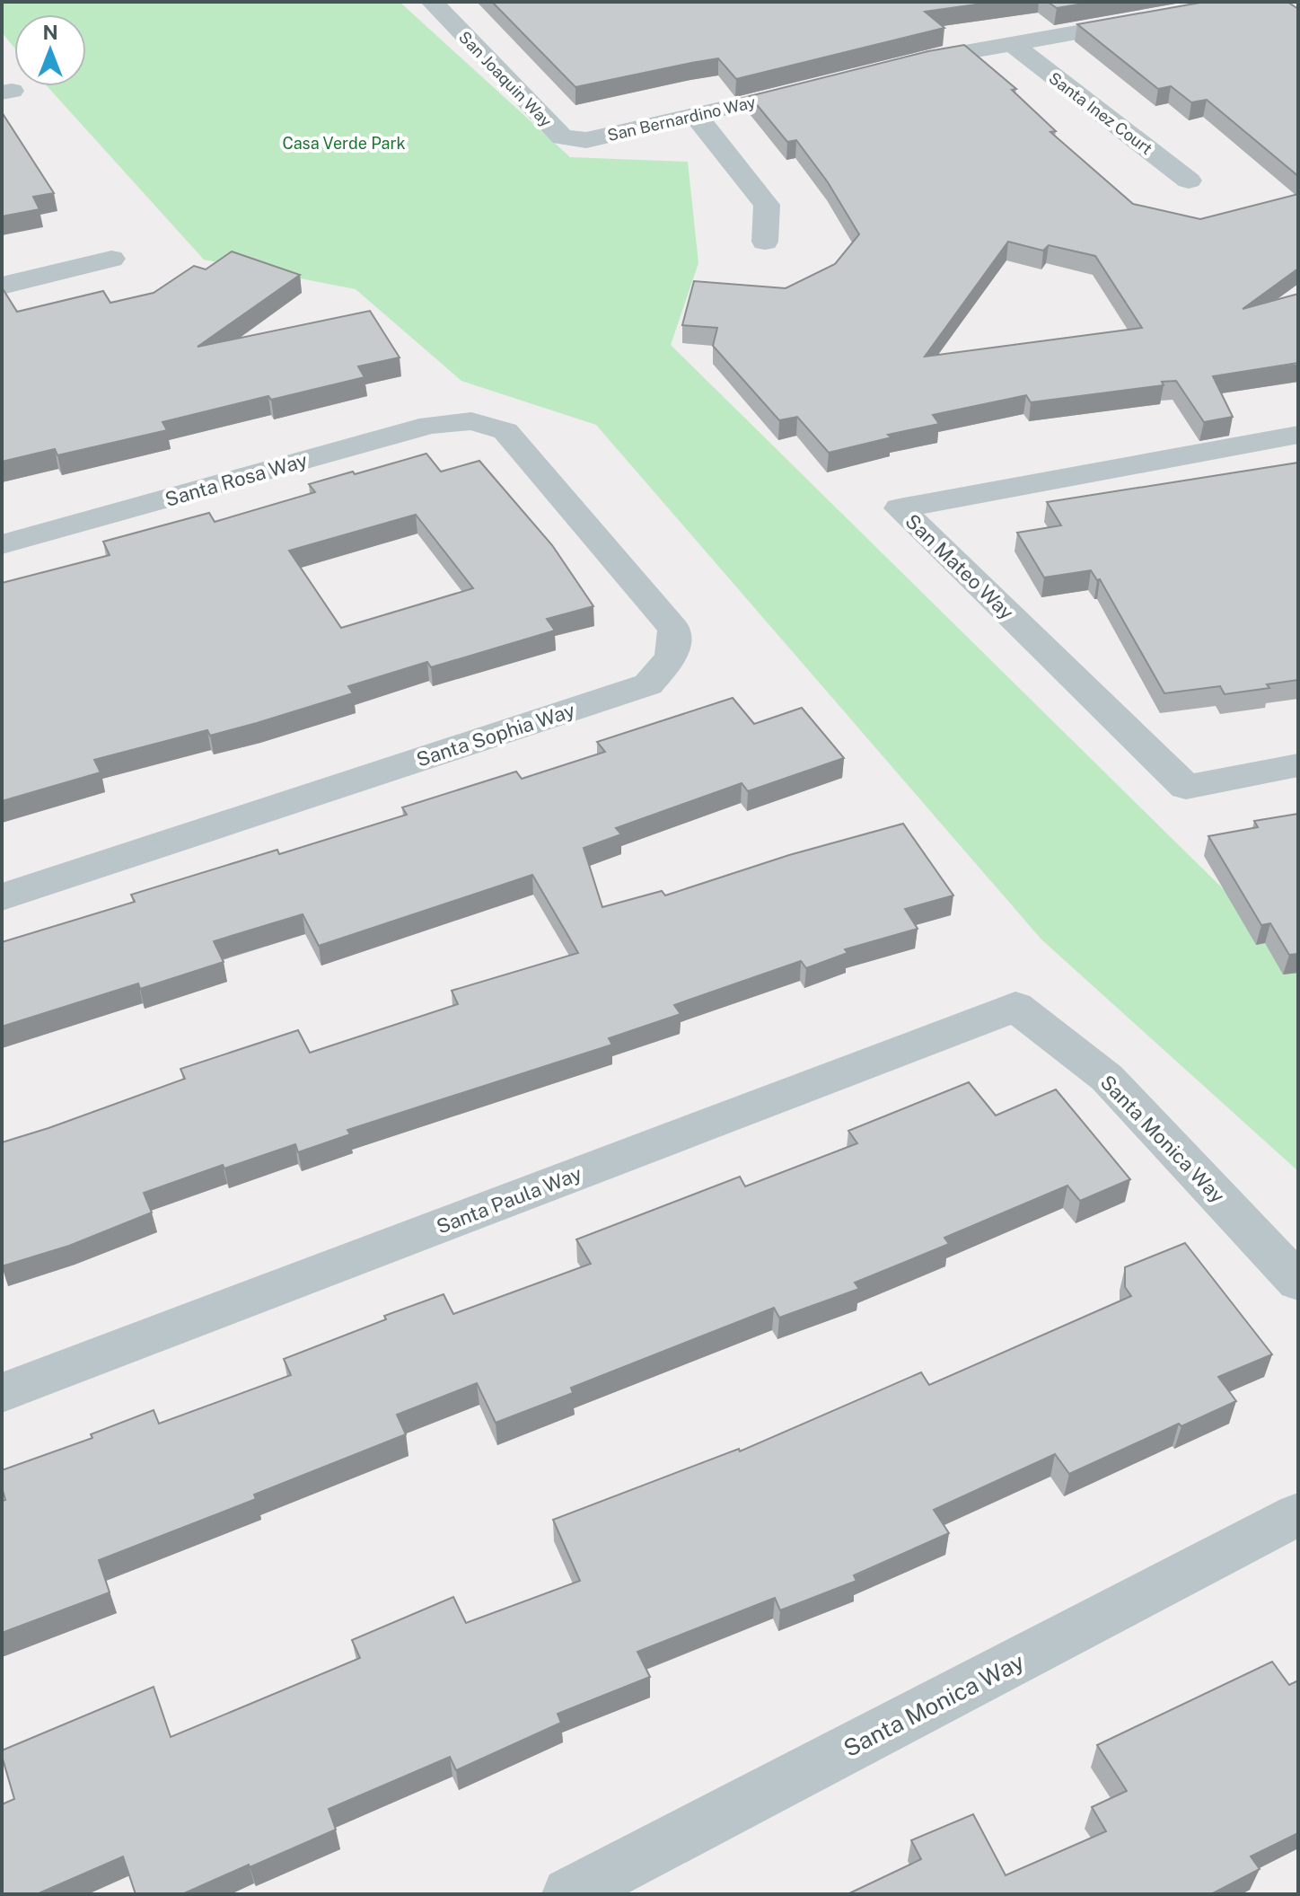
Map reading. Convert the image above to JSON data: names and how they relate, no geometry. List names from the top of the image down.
{
  "streets": {
    "street": [
      "San Joaquin Way",
      "Santa Inez Court",
      "San Bernardino Way",
      "Santa Rosa Way",
      "San Mateo Way",
      "Santa Sophia Way",
      "Santa Monica Way",
      "Santa Paula Way"
    ]
  },
  "crossings": [
    ["San Joaquin Way", "San Bernardino Way"],
    ["Santa Rosa Way", "Santa Sophia Way"],
    ["Santa Monica Way", "Santa Paula Way"]
  ],
  "parks": ["Casa Verde Park"],
  "north": "top"
}
